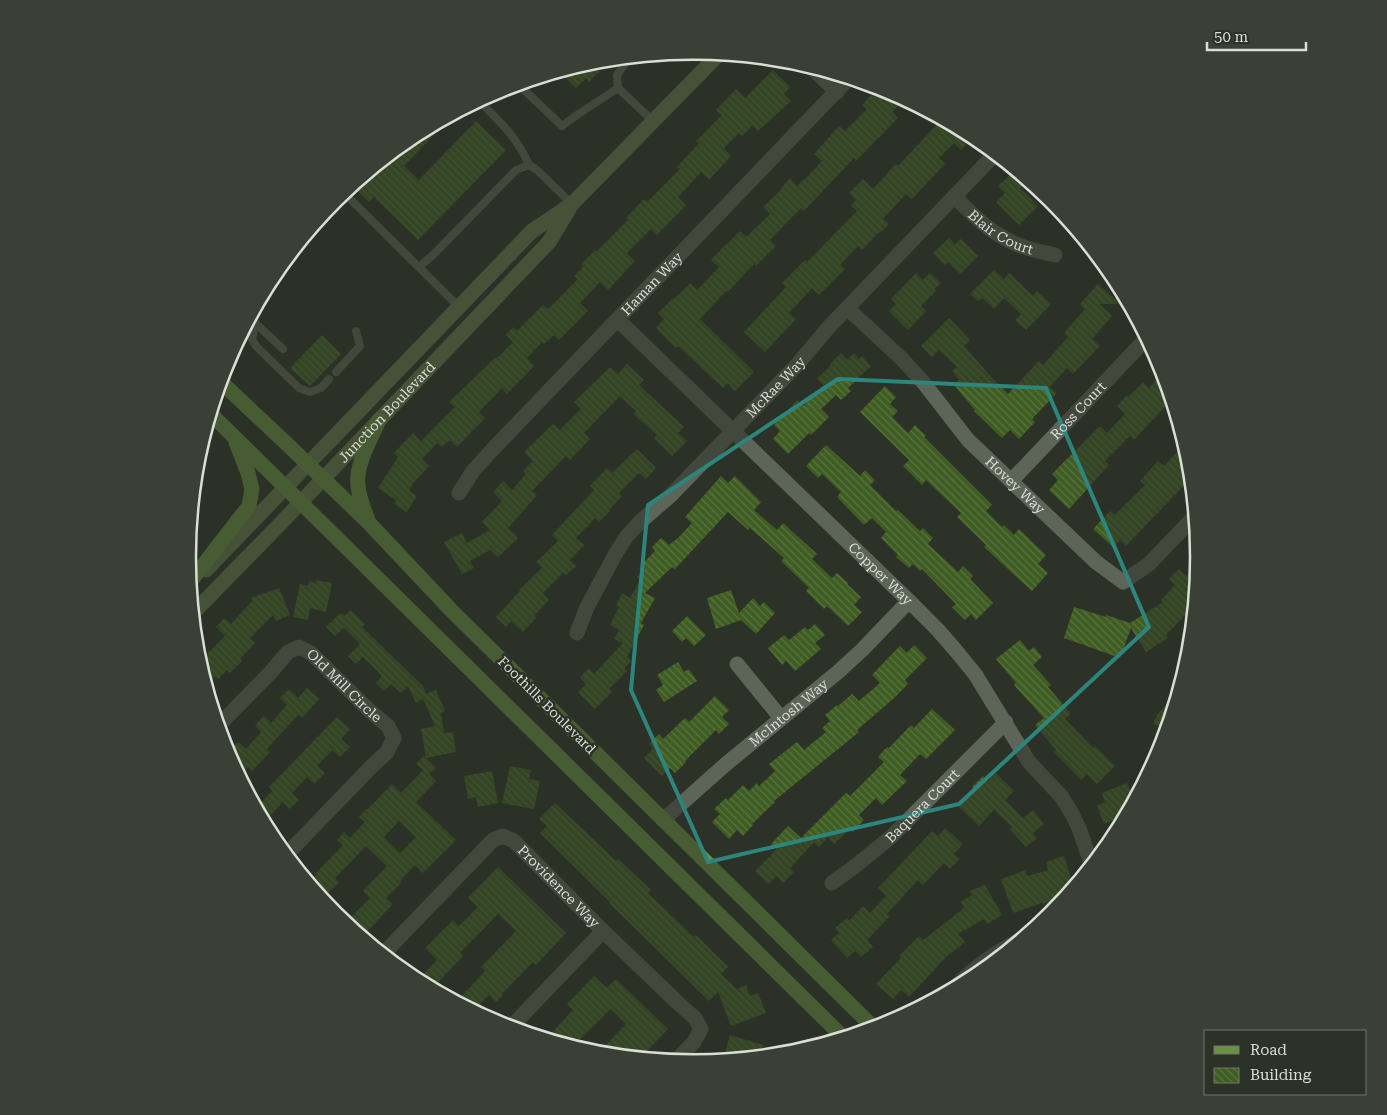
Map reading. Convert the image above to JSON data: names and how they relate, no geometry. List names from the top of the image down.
{
  "streets": {
    "main road": ["Junction Boulevard", "Foothills Boulevard"],
    "street": [
      "Blair Court",
      "Haman Way",
      "McRae Way",
      "Ross Court",
      "Hovey Way",
      "Copper Way",
      "Old Mill Circle",
      "McIntosh Way",
      "Baquera Court",
      "Providence Way"
    ]
  },
  "crossings": [
    ["Blair Court", "McRae Way"],
    ["Haman Way", "Copper Way"],
    ["McRae Way", "Hovey Way"],
    ["McRae Way", "Copper Way"],
    ["Ross Court", "Hovey Way"],
    ["Junction Boulevard", "Foothills Boulevard"],
    ["Copper Way", "McIntosh Way"],
    ["Copper Way", "Baquera Court"],
    ["Foothills Boulevard", "McIntosh Way"]
  ],
  "legend": ["Road", "Building"],
  "scale_bar": "50 m"
}
